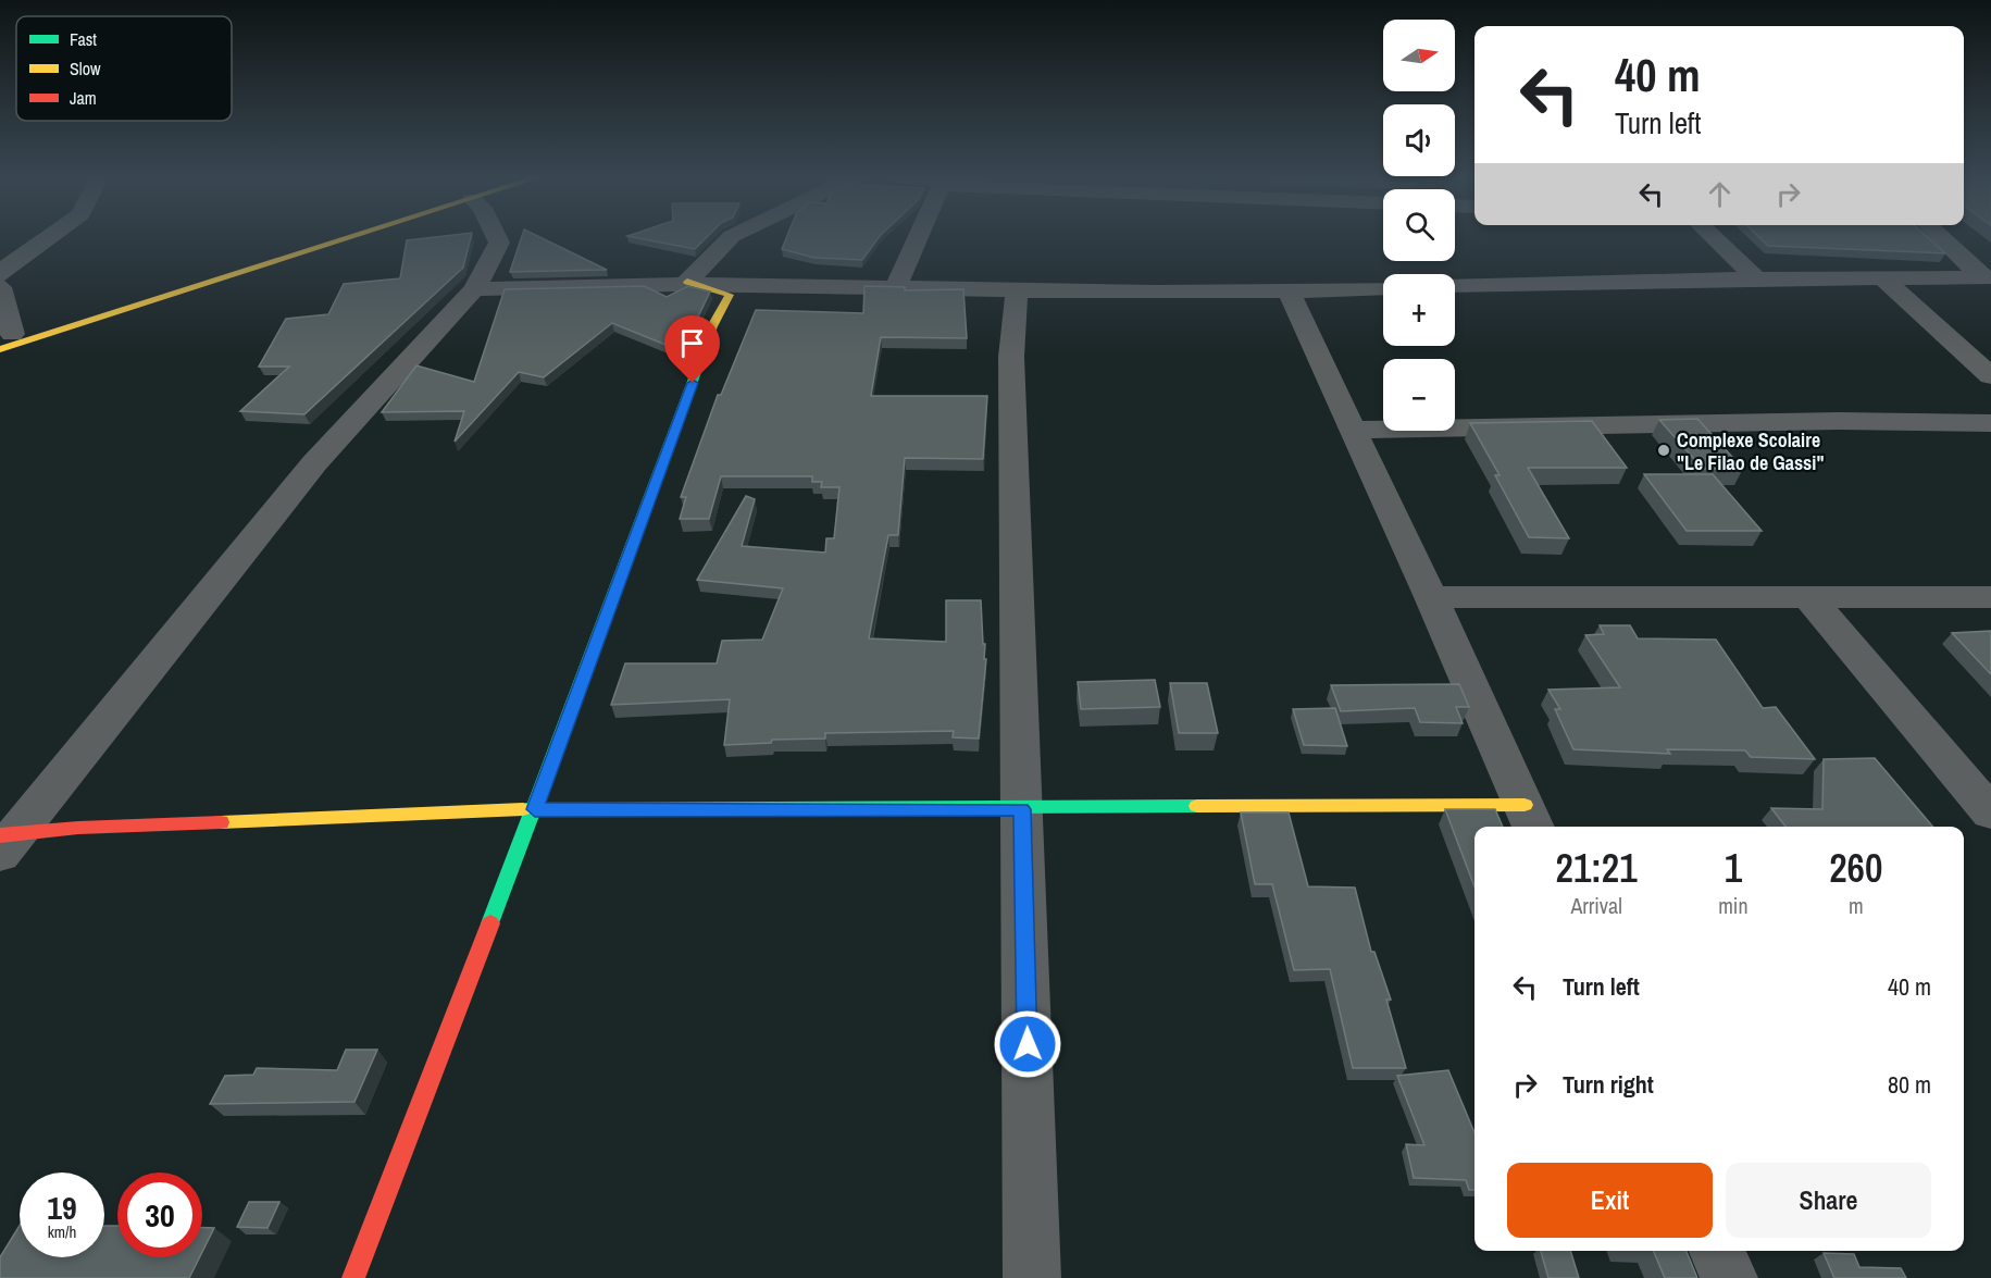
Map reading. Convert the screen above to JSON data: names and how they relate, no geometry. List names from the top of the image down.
{
  "places": ["Complexe Scolaire \"Le Filao de Gassi\""],
  "legend": ["Fast", "Slow", "Jam"],
  "north": "right",
  "page": {
    "map_buttons": ["+", "−"],
    "turn": ["40 m", "Turn left"],
    "eta": [
      "21:21",
      "Arrival",
      "1",
      "min",
      "260",
      "m"
    ],
    "list": [
      {
        "name": "Turn left",
        "value": "40 m"
      },
      {
        "name": "Turn right",
        "value": "80 m"
      }
    ],
    "buttons": ["Exit", "Share"],
    "speed": "19 km/h",
    "limit": "30"
  }
}
